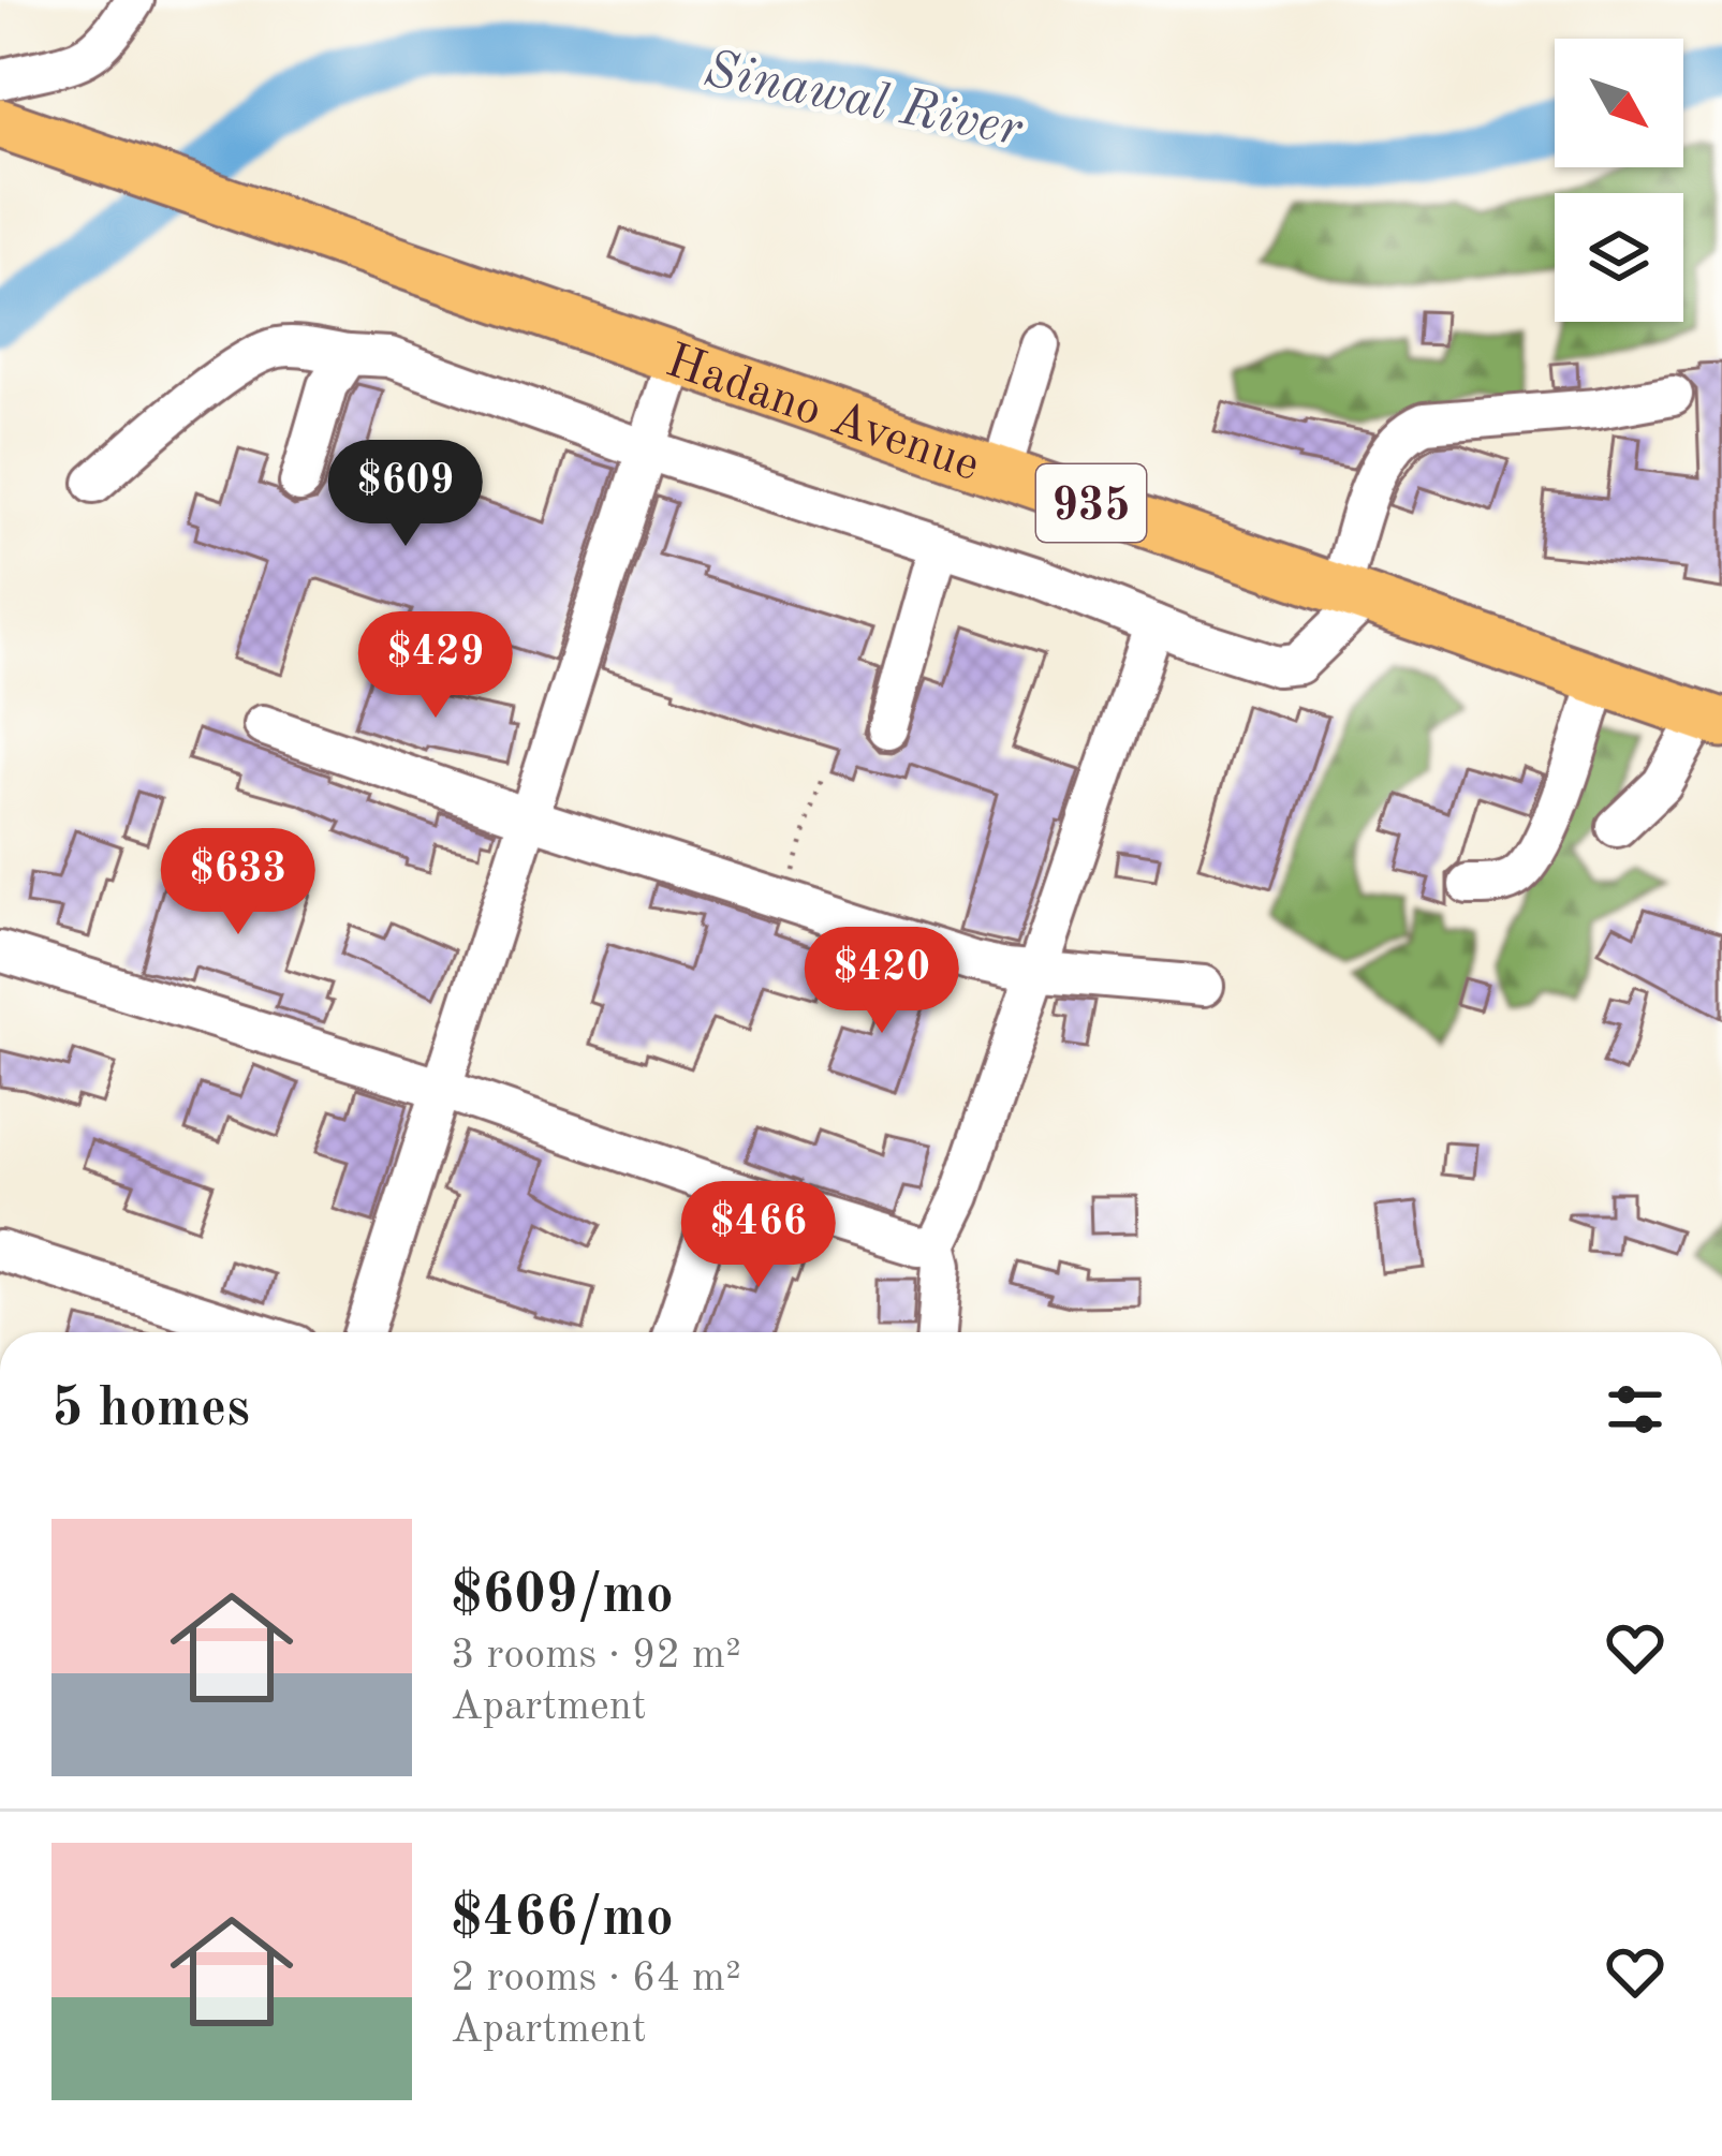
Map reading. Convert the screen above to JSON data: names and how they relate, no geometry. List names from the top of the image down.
{
  "streets": {
    "main road": ["Hadano Avenue", "935"]
  },
  "water": ["Sinawal River"],
  "north": "bottom right",
  "page": {
    "price": [
      "$609",
      "$429",
      "$633",
      "$420",
      "$466"
    ],
    "heading": "5 homes",
    "list": [
      {
        "name": "$609/mo",
        "note": "3 rooms · 92 m² · Apartment"
      },
      {
        "name": "$466/mo",
        "note": "2 rooms · 64 m² · Apartment"
      }
    ]
  }
}
